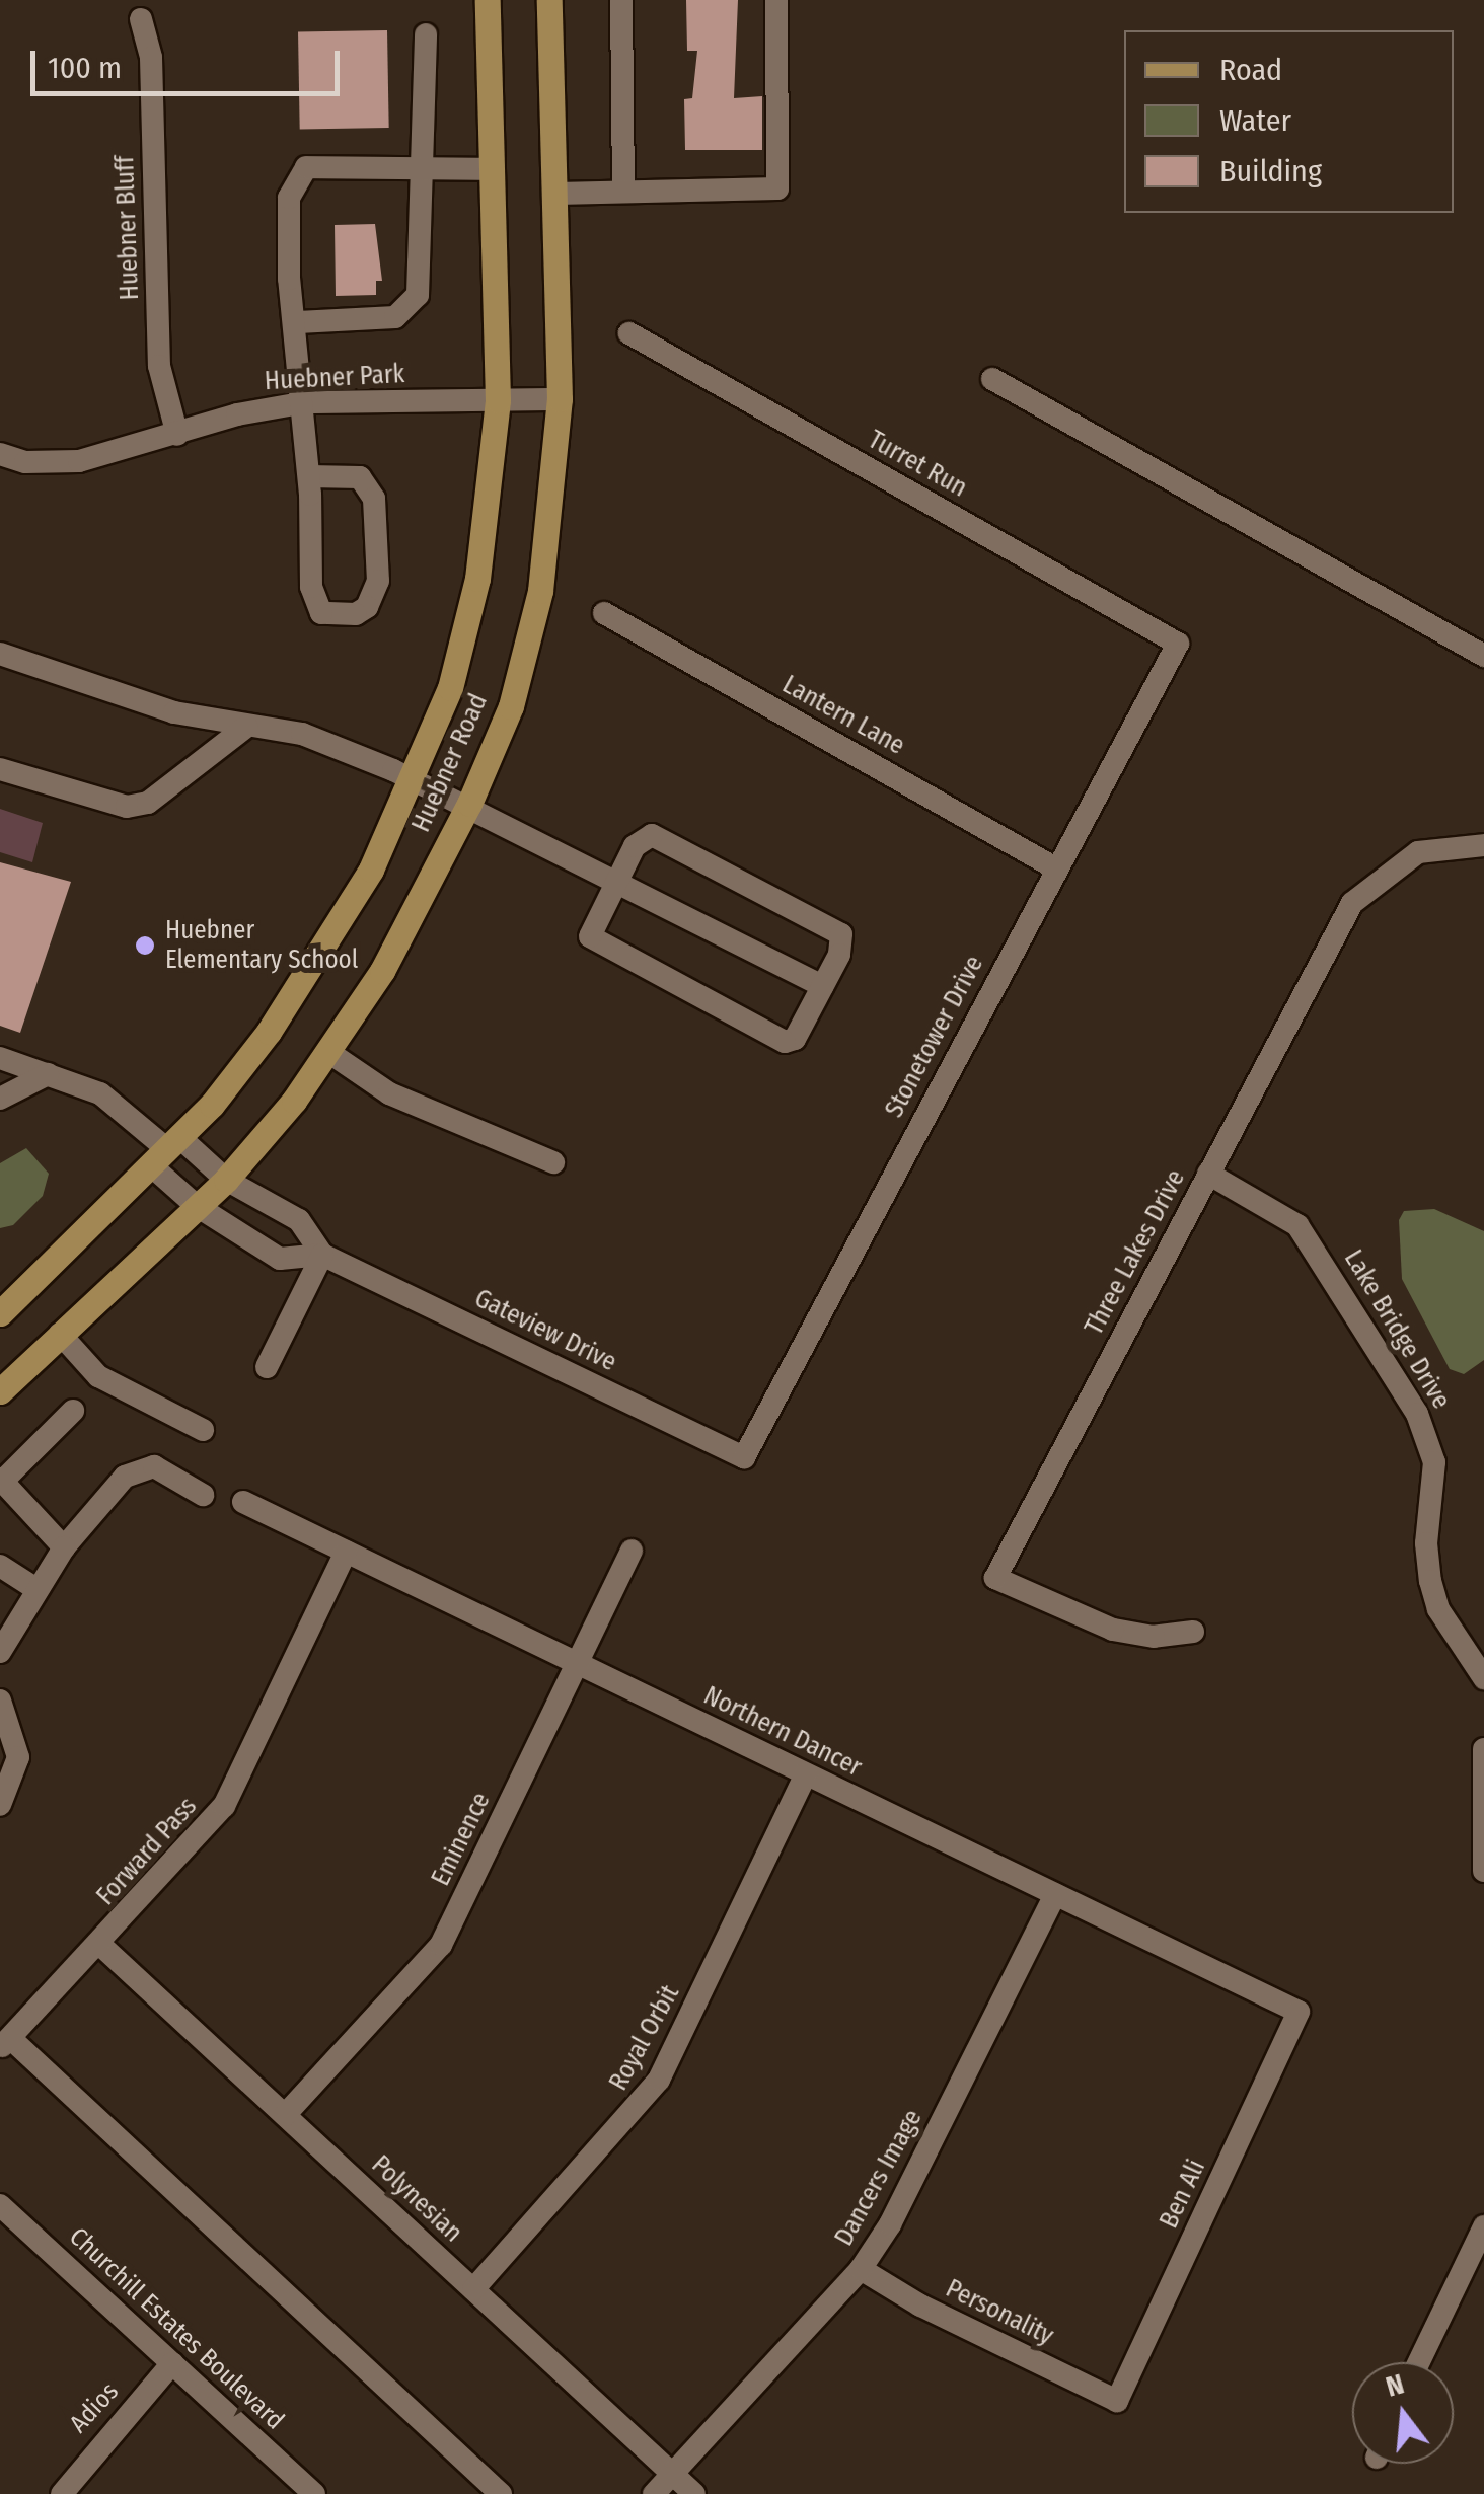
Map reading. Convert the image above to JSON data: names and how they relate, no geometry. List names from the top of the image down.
{
  "streets": {
    "main road": ["Huebner Road"],
    "street": [
      "Huebner Bluff",
      "Huebner Park",
      "Turret Run",
      "Lantern Lane",
      "Stonetower Drive",
      "Three Lakes Drive",
      "Lake Bridge Drive",
      "Gateview Drive",
      "Northern Dancer",
      "Eminence",
      "Forward Pass",
      "Royal Orbit",
      "Dancers Image",
      "Ben Ali",
      "Polynesian",
      "Personality",
      "Churchill Estates Boulevard",
      "Adios"
    ]
  },
  "crossings": [
    ["Huebner Bluff", "Huebner Park"],
    ["Huebner Park", "Huebner Road"],
    ["Turret Run", "Stonetower Drive"],
    ["Lantern Lane", "Stonetower Drive"],
    ["Huebner Road", "Gateview Drive"],
    ["Stonetower Drive", "Gateview Drive"],
    ["Three Lakes Drive", "Lake Bridge Drive"],
    ["Northern Dancer", "Eminence"],
    ["Northern Dancer", "Forward Pass"],
    ["Northern Dancer", "Royal Orbit"],
    ["Northern Dancer", "Dancers Image"],
    ["Northern Dancer", "Ben Ali"],
    ["Eminence", "Polynesian"],
    ["Forward Pass", "Polynesian"],
    ["Royal Orbit", "Polynesian"],
    ["Dancers Image", "Polynesian"],
    ["Dancers Image", "Personality"],
    ["Ben Ali", "Personality"],
    ["Churchill Estates Boulevard", "Adios"]
  ],
  "places": ["Huebner Elementary School"],
  "legend": ["Road", "Water", "Building"],
  "scale_bar": "100 m",
  "north": "top"
}
